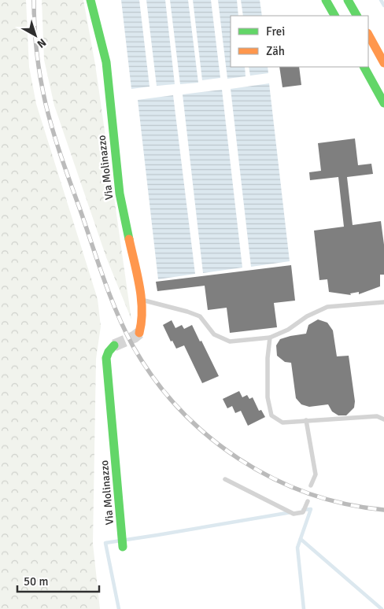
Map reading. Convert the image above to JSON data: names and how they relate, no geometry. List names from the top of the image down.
{
  "streets": {
    "main road": ["Via Molinazzo"]
  },
  "legend": ["Frei", "Zäh"],
  "scale_bar": "50 m",
  "north": "bottom right"
}
